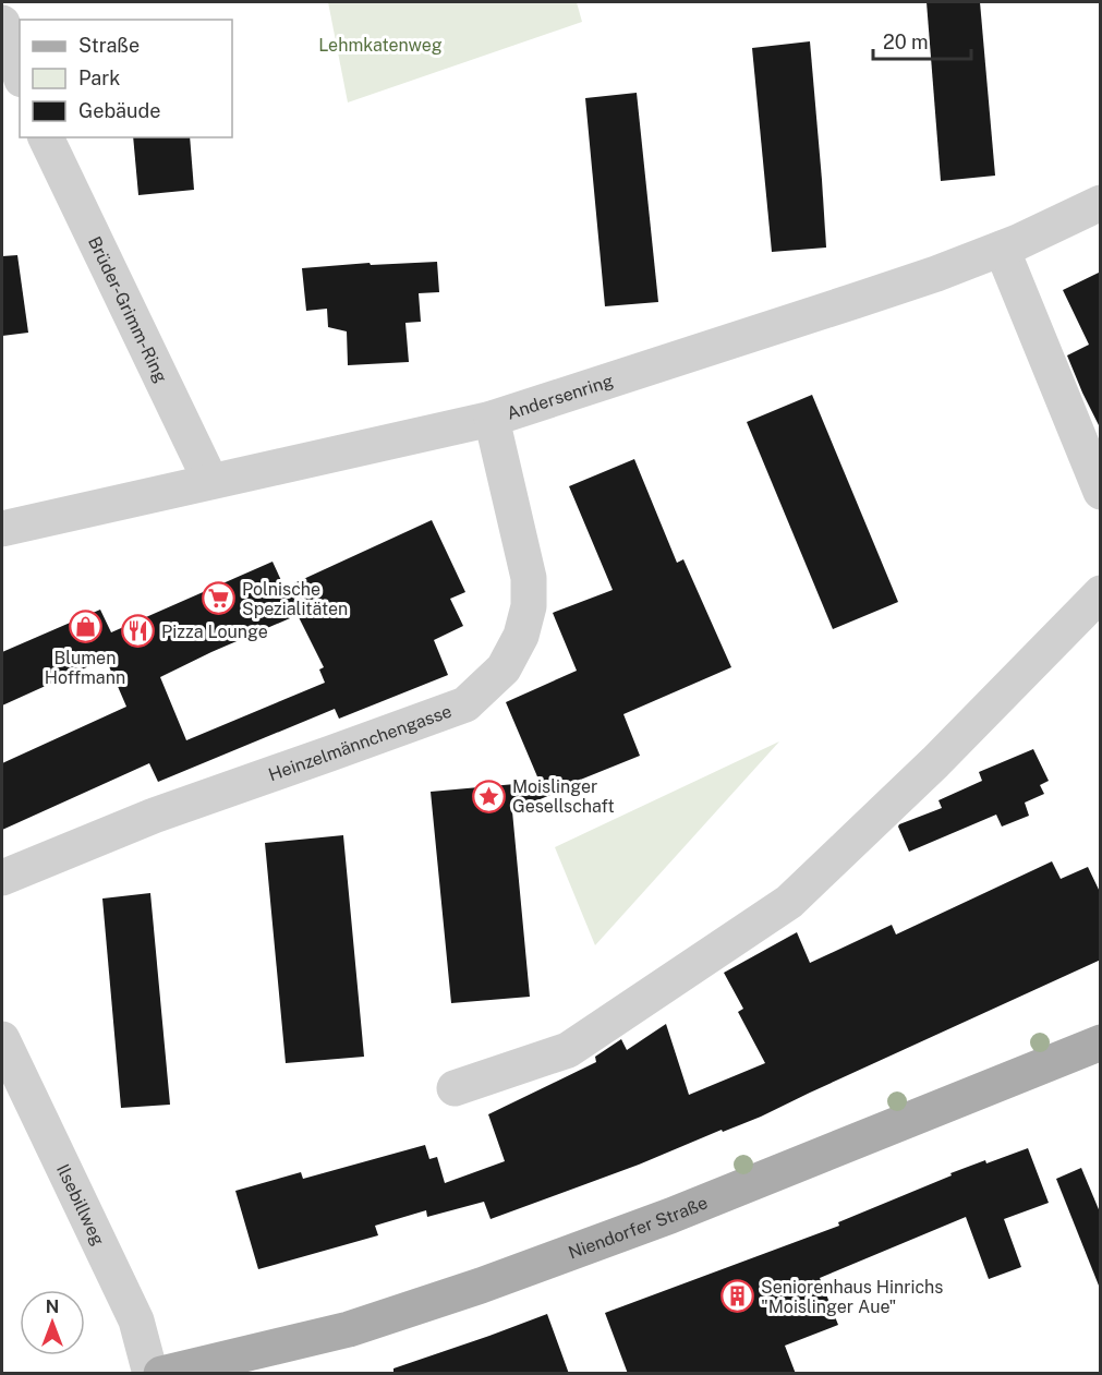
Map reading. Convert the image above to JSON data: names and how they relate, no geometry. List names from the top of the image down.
{
  "streets": {
    "main road": ["Niendorfer Straße"],
    "street": [
      "Brüder-Grimm-Ring",
      "Andersenring",
      "Heinzelmännchengasse",
      "Ilsebillweg"
    ]
  },
  "crossings": [
    ["Brüder-Grimm-Ring", "Andersenring"],
    ["Andersenring", "Heinzelmännchengasse"]
  ],
  "parks": ["Lehmkatenweg"],
  "places": {
    "supermarket": ["Polnische Spezialitäten"],
    "shop": ["Blumen Hoffmann"],
    "restaurant": ["Pizza Lounge"],
    "place": ["Moislinger Gesellschaft"],
    "building": ["Seniorenhaus Hinrichs \"Moislinger Aue\""]
  },
  "legend": ["Straße", "Park", "Gebäude"],
  "scale_bar": "20 m",
  "north": "top"
}
